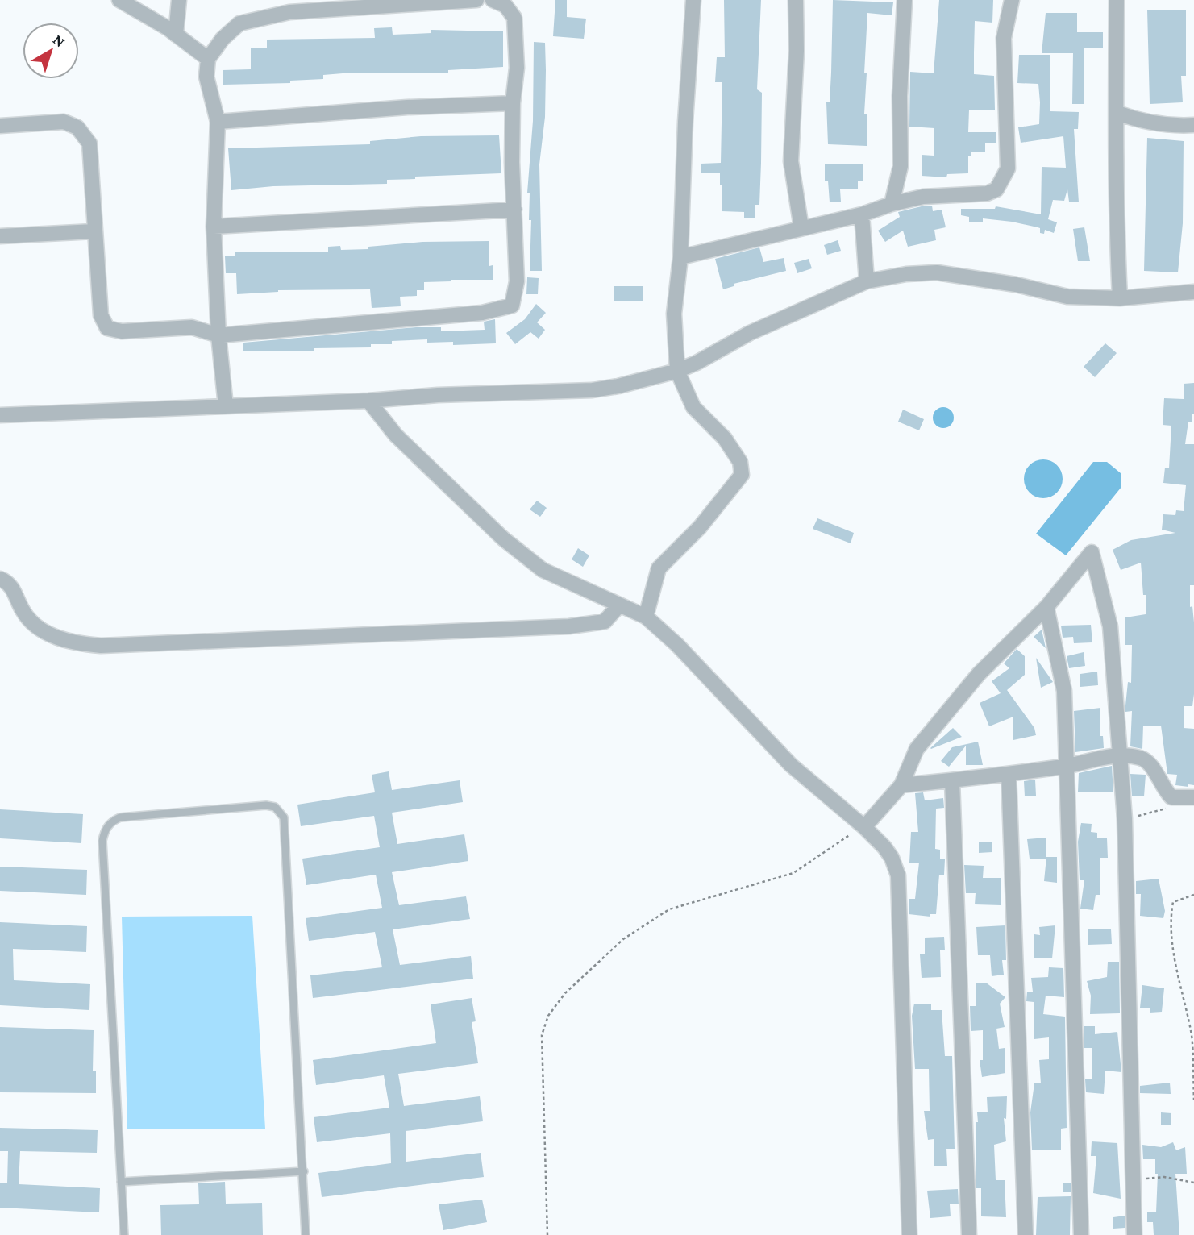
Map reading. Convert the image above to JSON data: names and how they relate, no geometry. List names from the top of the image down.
{
  "north": "top right"
}
